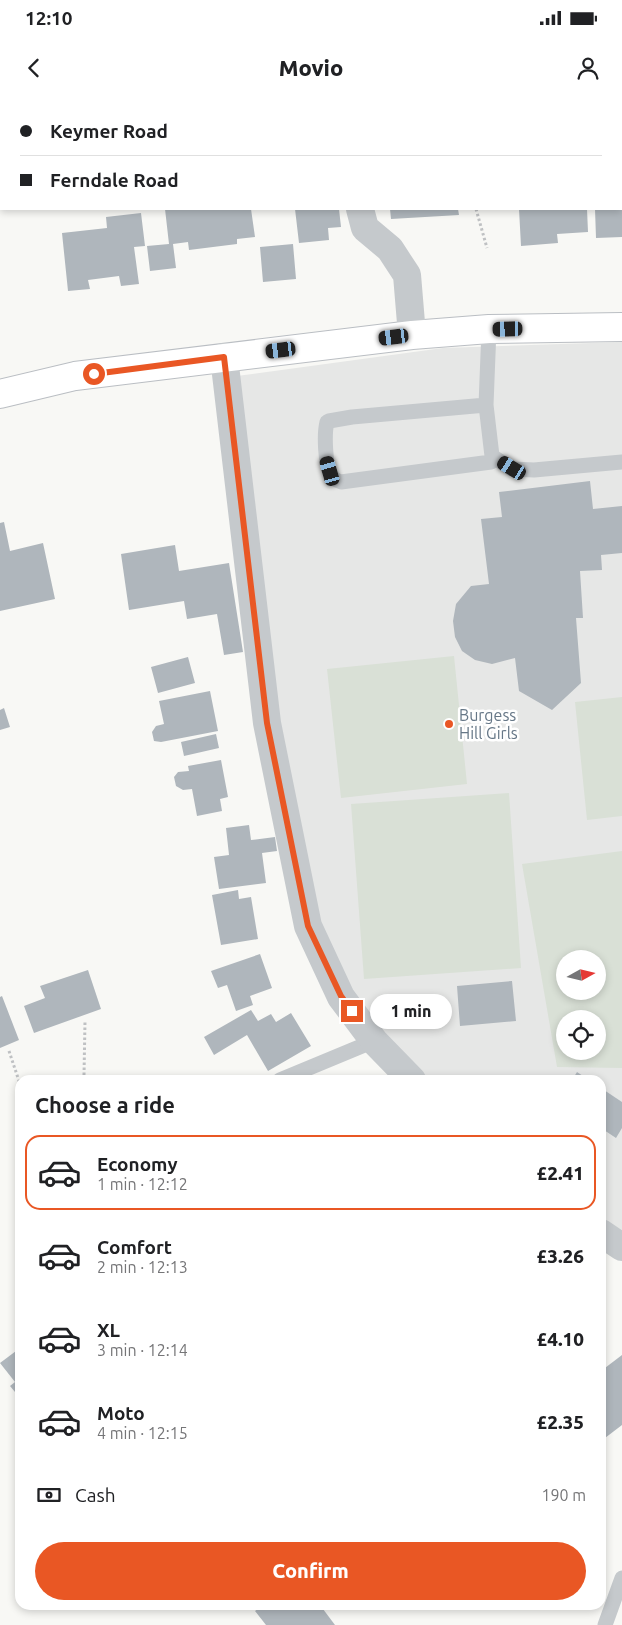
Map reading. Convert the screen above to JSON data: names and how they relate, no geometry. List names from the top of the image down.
{
  "places": ["Burgess Hill Girls"],
  "north": "right",
  "page": {
    "status": "12:10",
    "header": "Movio",
    "banner": ["Keymer Road", "Ferndale Road"],
    "bubble": "1 min",
    "heading": "Choose a ride",
    "list": [
      {
        "name": "Economy",
        "note": "1 min · 12:12",
        "value": "£2.41"
      },
      {
        "name": "Comfort",
        "note": "2 min · 12:13",
        "value": "£3.26"
      },
      {
        "name": "XL",
        "note": "3 min · 12:14",
        "value": "£4.10"
      },
      {
        "name": "Moto",
        "note": "4 min · 12:15",
        "value": "£2.35"
      }
    ],
    "pay": ["Cash", "190 m"],
    "buttons": "Confirm"
  }
}
